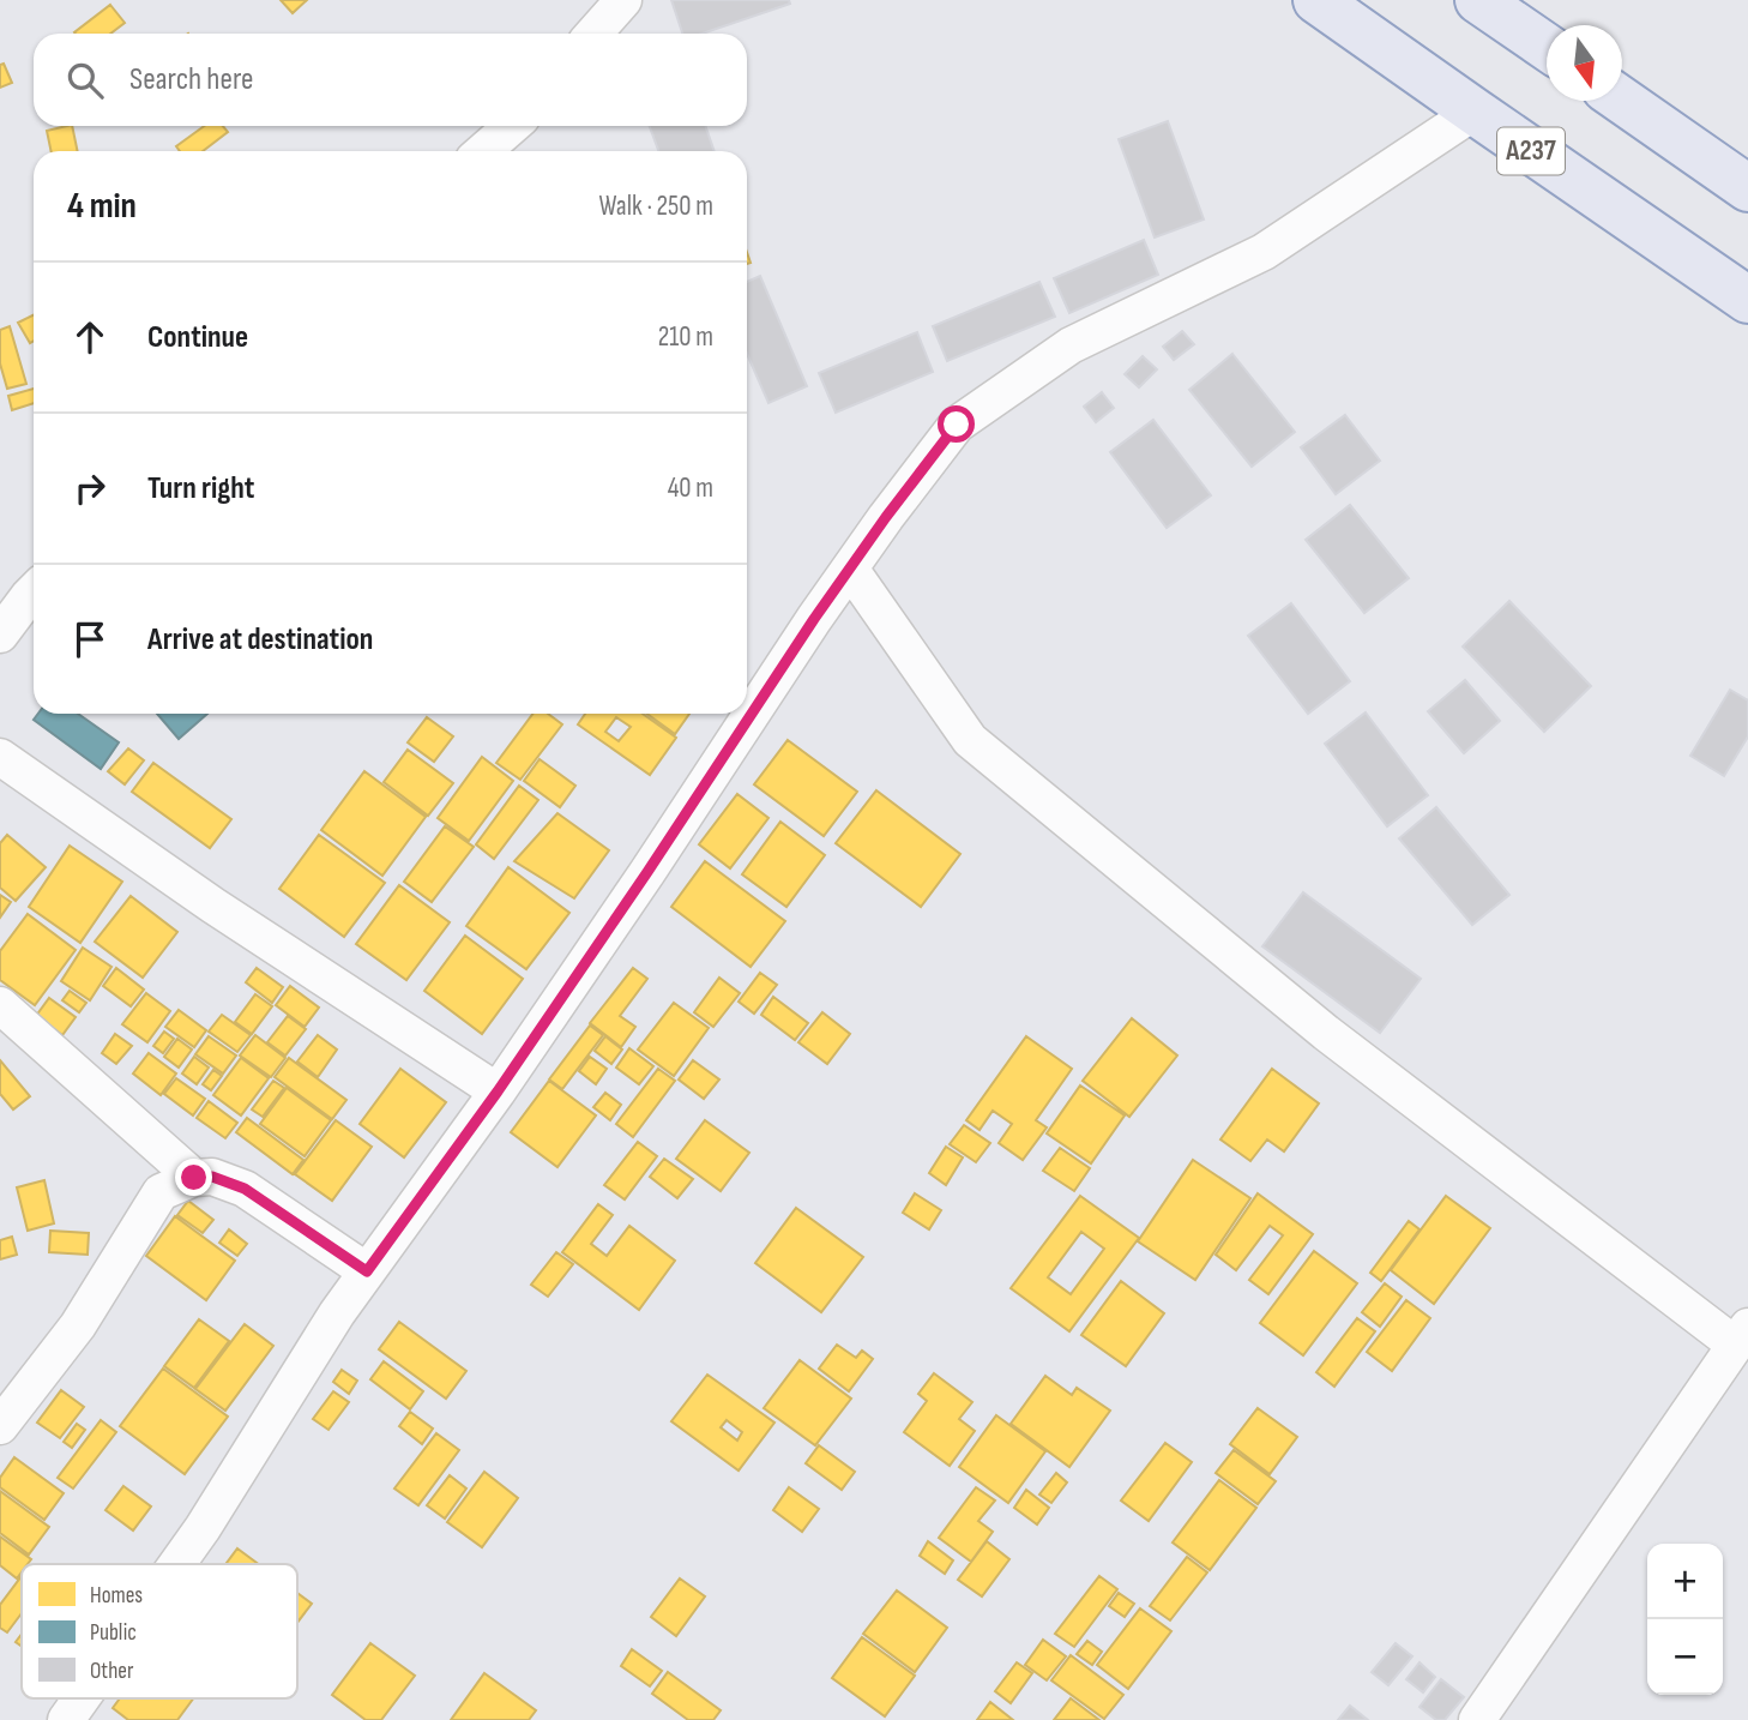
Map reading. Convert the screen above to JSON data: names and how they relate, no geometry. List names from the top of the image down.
{
  "streets": {
    "highway": ["A237"]
  },
  "legend": ["Homes", "Public", "Other"],
  "north": "bottom",
  "page": {
    "search": "Search here",
    "heading": ["4 min", "Walk · 250 m"],
    "list": [
      ["Continue", "210 m"],
      ["Turn right", "40 m"],
      "Arrive at destination"
    ],
    "map_buttons": ["+", "−"]
  }
}
